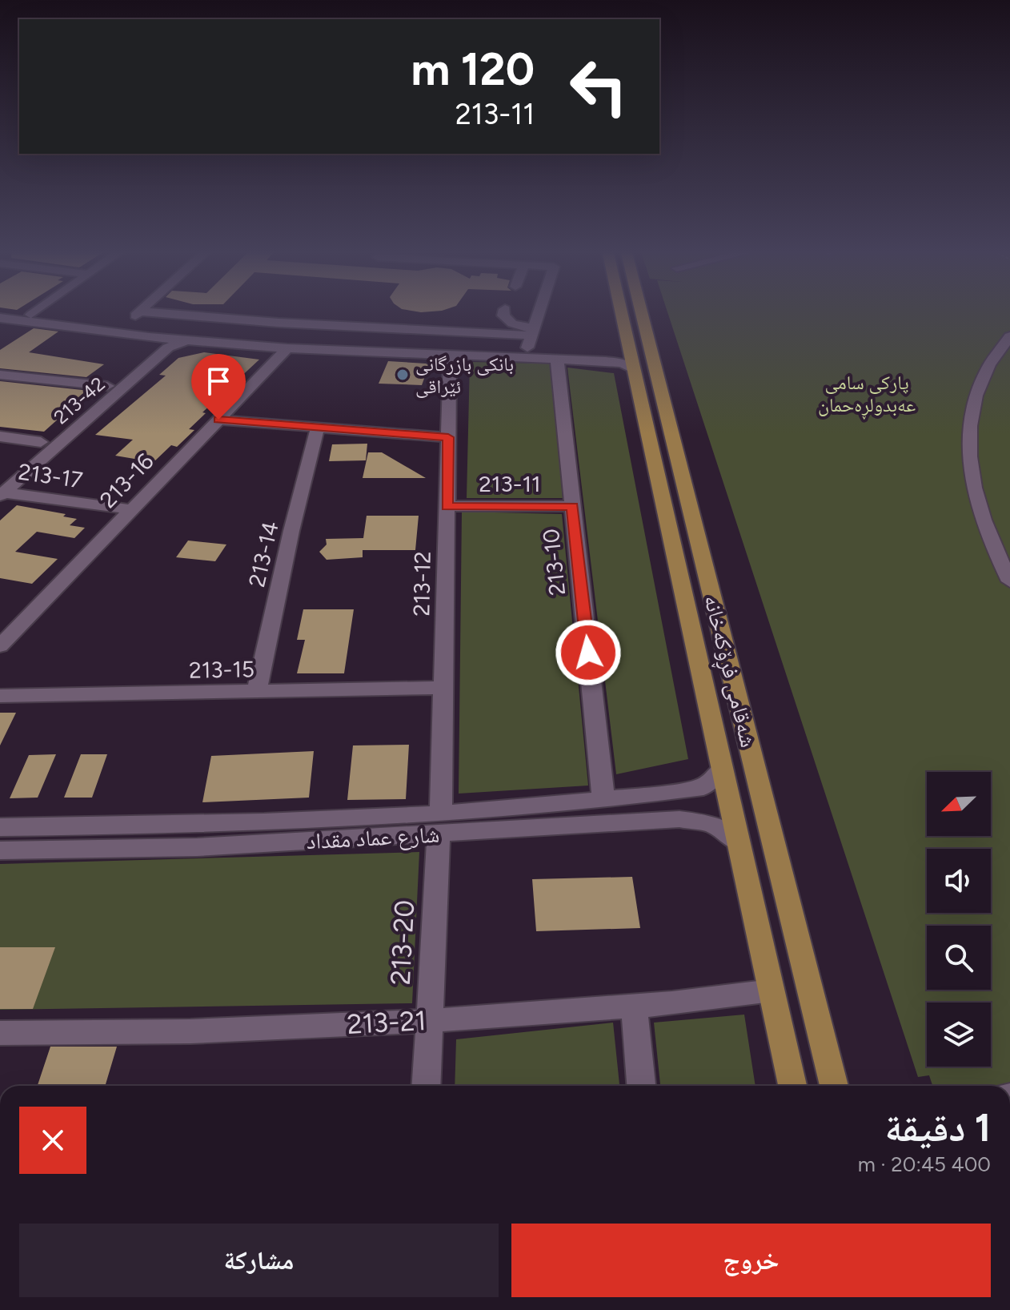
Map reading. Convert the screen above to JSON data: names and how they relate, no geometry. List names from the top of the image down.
{
  "streets": {
    "main road": ["شەقامی فڕۆکەخانە"],
    "street": [
      "213-42",
      "213-17",
      "213-16",
      "213-11",
      "213-14",
      "213-10",
      "213-12",
      "213-15",
      "شارع عماد مقداد",
      "213-20",
      "213-21"
    ]
  },
  "crossings": [
    ["213-42", "213-17"],
    ["213-17", "213-16"],
    ["213-11", "213-10"],
    ["213-11", "213-12"],
    ["213-14", "213-15"],
    ["213-10", "شارع عماد مقداد"],
    ["213-12", "213-15"],
    ["213-12", "شارع عماد مقداد"],
    ["213-12", "213-20"],
    ["شەقامی فڕۆکەخانە", "شارع عماد مقداد"],
    ["شەقامی فڕۆکەخانە", "213-21"],
    ["شارع عماد مقداد", "213-20"],
    ["213-20", "213-21"]
  ],
  "parks": ["پارکی سامی عەبدولڕەحمان"],
  "places": ["بانکی بازرگانی ئێراقی"],
  "north": "bottom left",
  "page": {
    "turn": ["120 m", "213-11"],
    "heading": ["1 دقيقة", "400 m · 20:45"],
    "buttons": ["خروج", "مشاركة"]
  }
}
